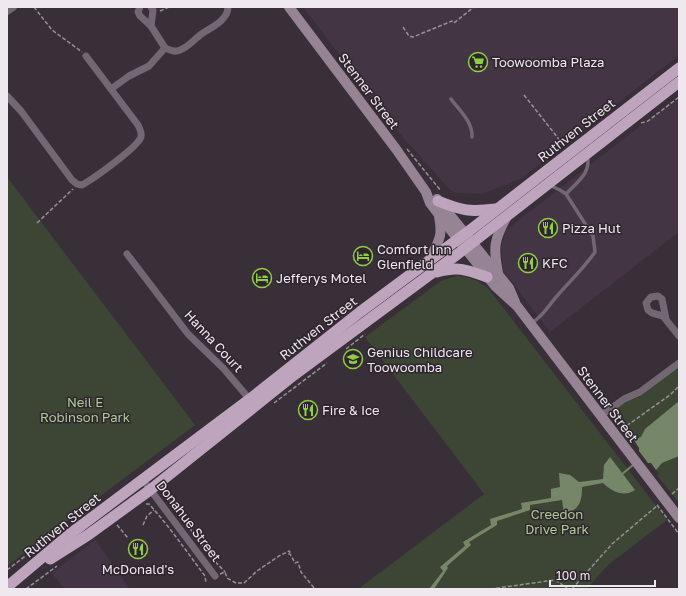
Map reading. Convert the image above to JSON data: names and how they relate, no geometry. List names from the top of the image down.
{
  "streets": {
    "highway": ["Ruthven Street"],
    "main road": ["Stenner Street"],
    "street": ["Hanna Court", "Donahue Street"]
  },
  "crossings": [
    ["Stenner Street", "Ruthven Street"],
    ["Ruthven Street", "Hanna Court"],
    ["Ruthven Street", "Donahue Street"]
  ],
  "parks": ["Neil E Robinson Park", "Creedon Drive Park"],
  "places": {
    "supermarket": ["Toowoomba Plaza"],
    "restaurant": [
      "Pizza Hut",
      "KFC",
      "Fire & Ice",
      "McDonald's"
    ],
    "hotel": ["Comfort Inn Glenfield", "Jefferys Motel"],
    "school or university": ["Genius Childcare Toowoomba"]
  },
  "scale_bar": "100 m"
}
